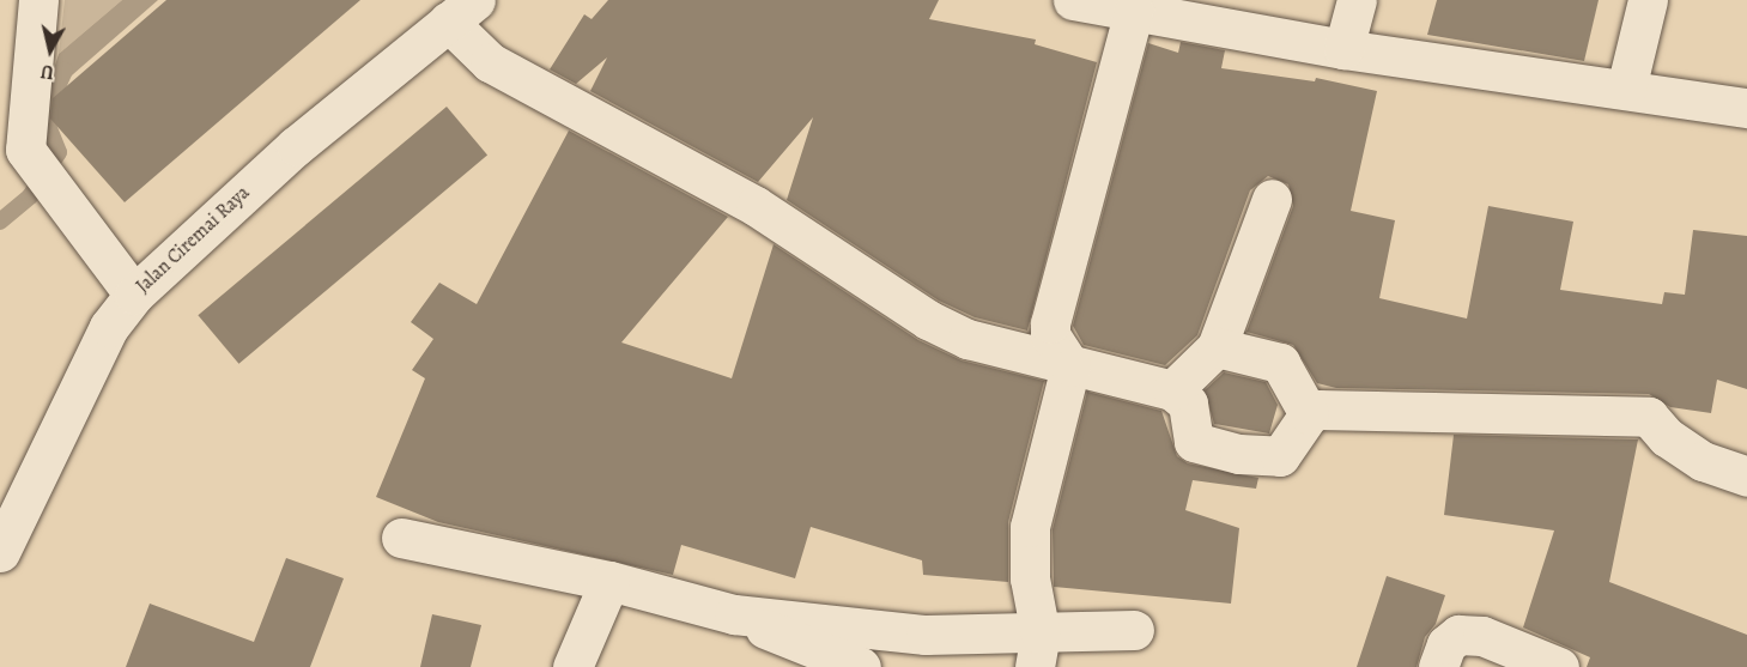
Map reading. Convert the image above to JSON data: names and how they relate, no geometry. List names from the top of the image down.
{
  "streets": {
    "street": ["Jalan Ciremai Raya"]
  },
  "north": "bottom"
}
